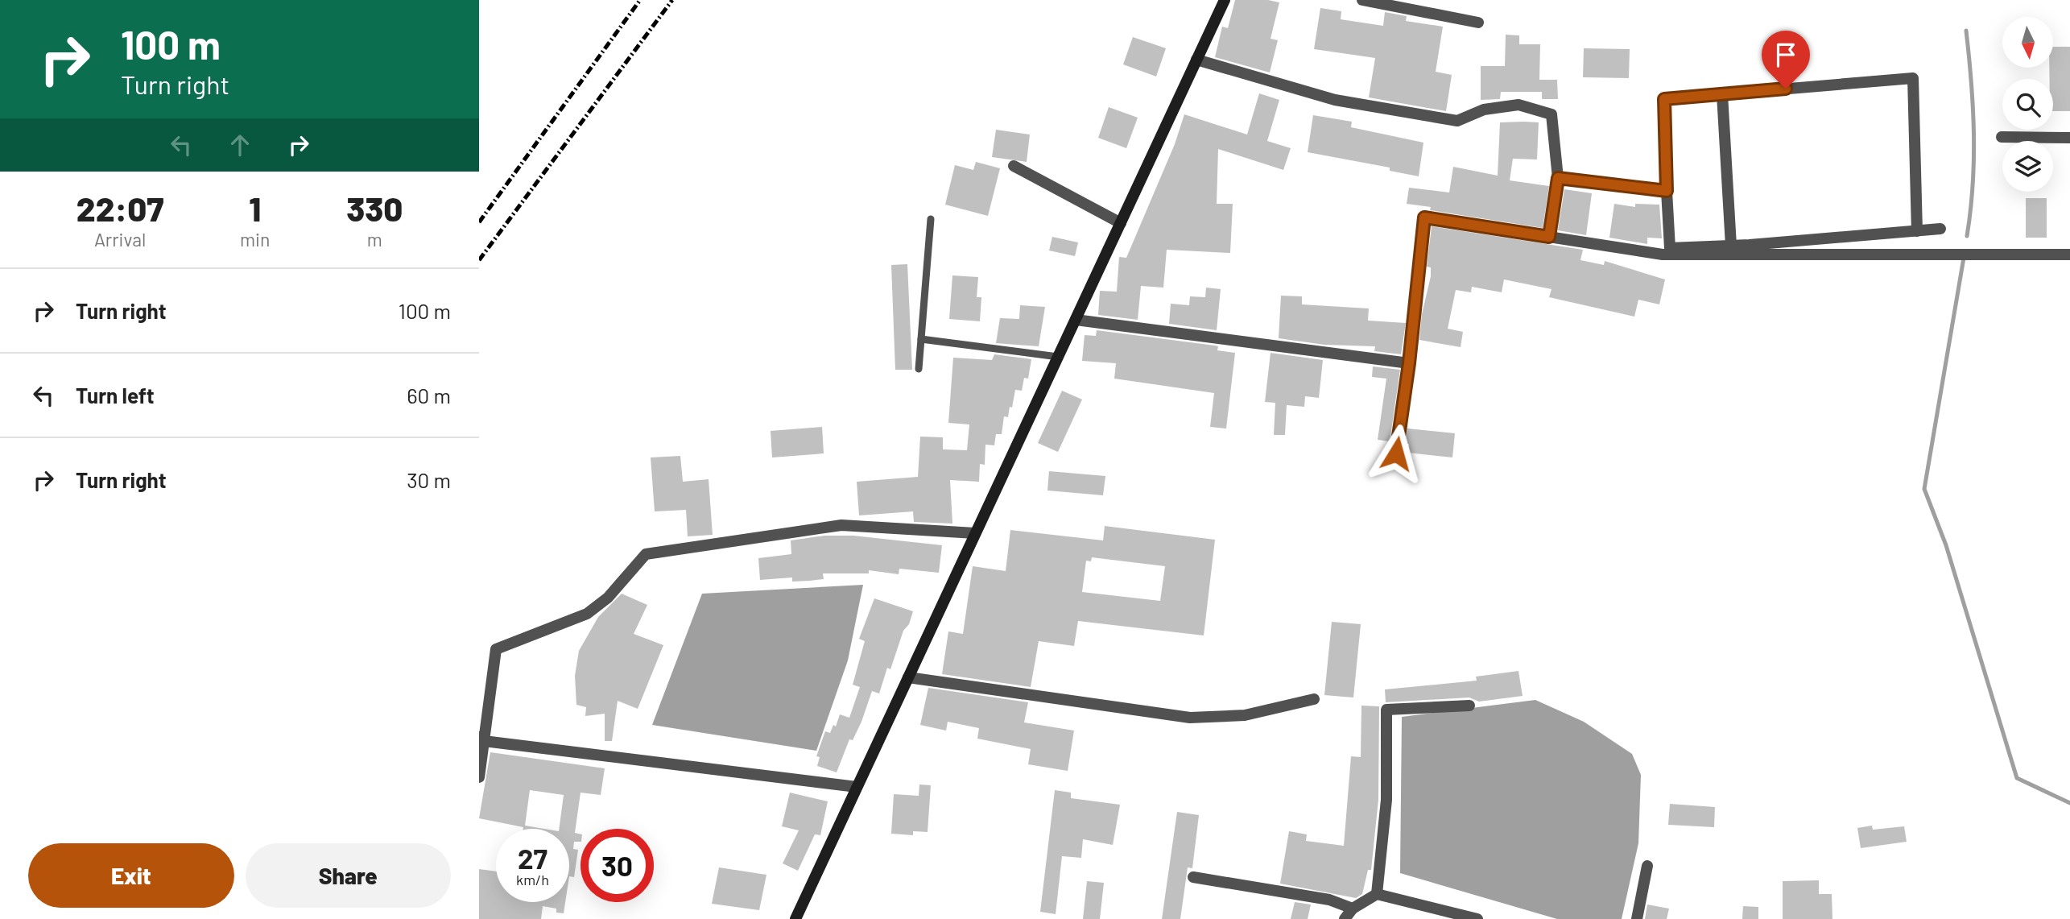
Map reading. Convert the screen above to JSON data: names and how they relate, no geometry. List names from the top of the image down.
{
  "north": "bottom",
  "page": {
    "turn": ["100 m", "Turn right"],
    "eta": [
      "22:07",
      "Arrival",
      "1",
      "min",
      "330",
      "m"
    ],
    "list": [
      {
        "name": "Turn right",
        "value": "100 m"
      },
      {
        "name": "Turn left",
        "value": "60 m"
      },
      {
        "name": "Turn right",
        "value": "30 m"
      }
    ],
    "speed": "27 km/h",
    "limit": "30",
    "buttons": ["Exit", "Share"]
  }
}
